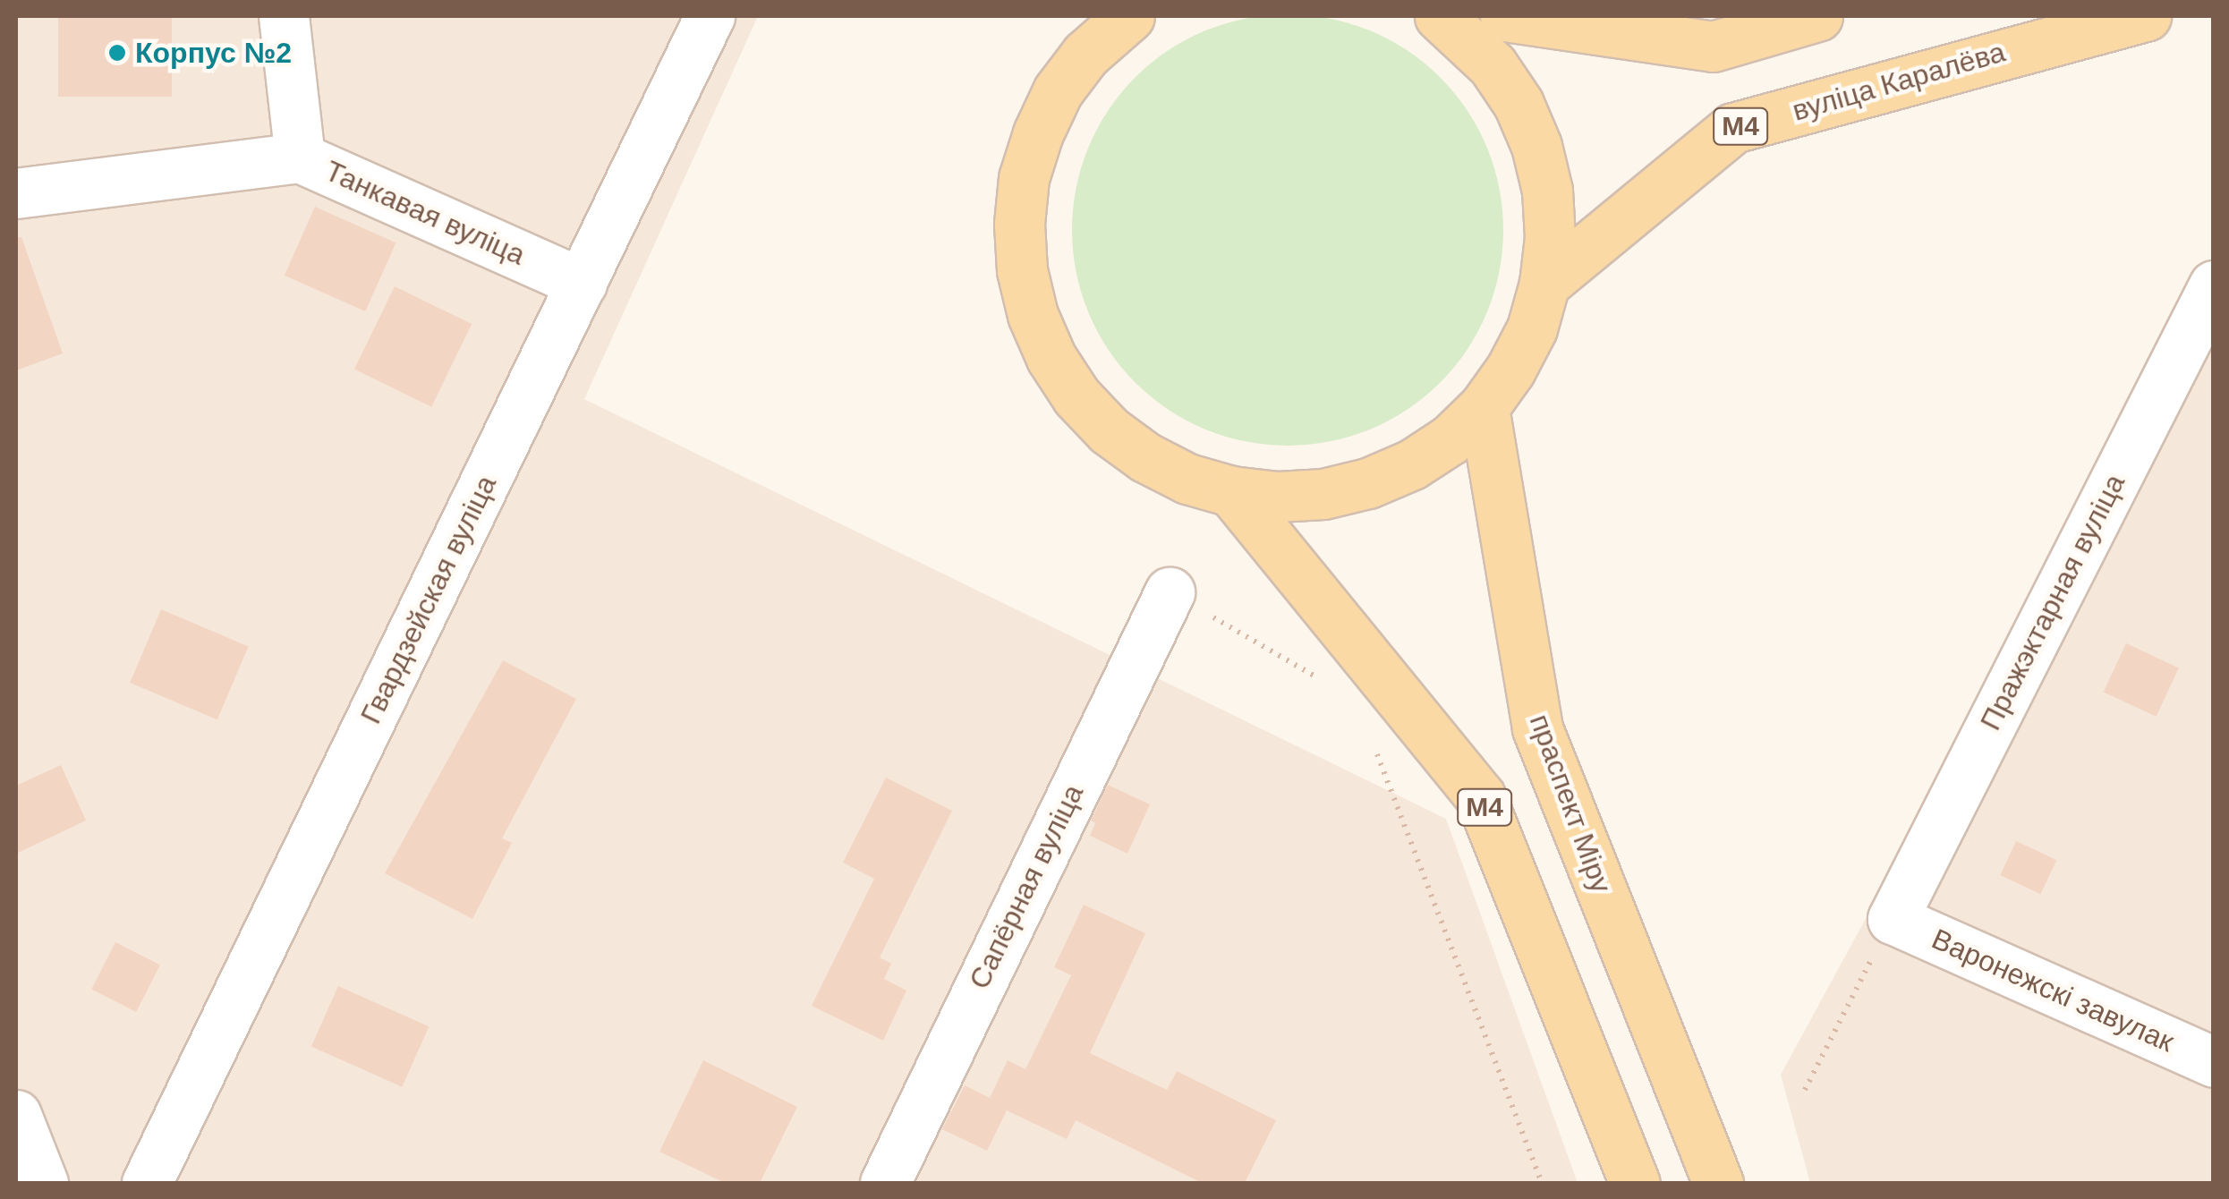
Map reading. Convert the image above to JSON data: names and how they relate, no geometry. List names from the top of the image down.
{
  "streets": {
    "main road": ["вуліца Каралёва", "М4", "праспект Міру"],
    "street": [
      "Танкавая вуліца",
      "Гвардзейская вуліца",
      "Пражэктарная вуліца",
      "Сапёрная вуліца",
      "Варонежскі завулак"
    ]
  },
  "crossings": [
    ["Танкавая вуліца", "Гвардзейская вуліца"],
    ["Пражэктарная вуліца", "Варонежскі завулак"]
  ],
  "places": ["Корпус №2"]
}
